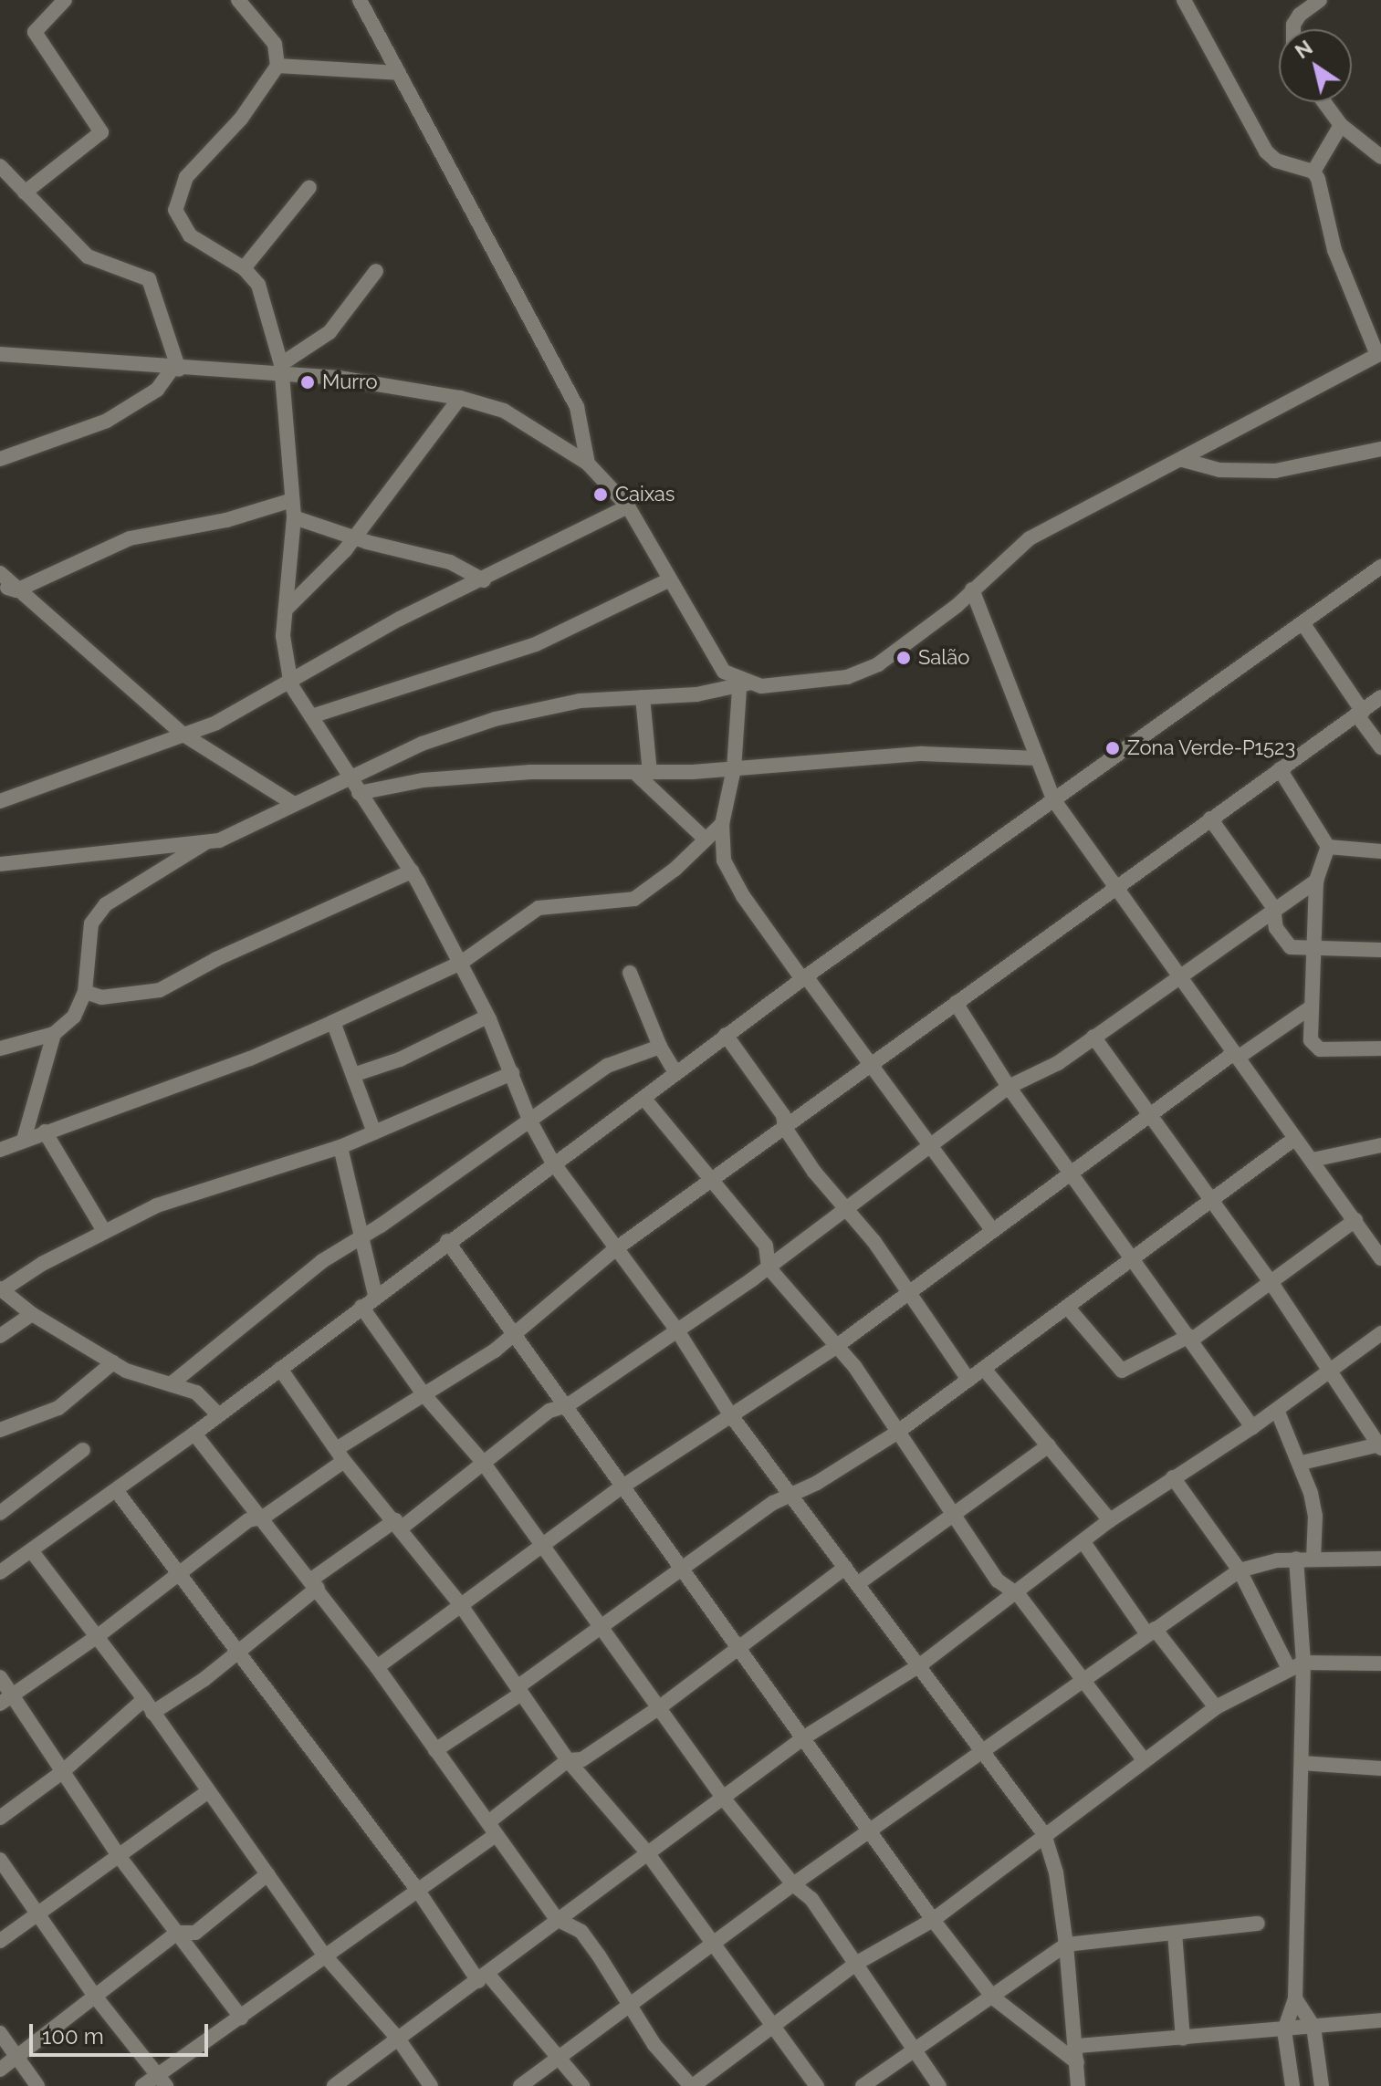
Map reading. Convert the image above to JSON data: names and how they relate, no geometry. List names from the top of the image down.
{
  "places": [
    "Murro",
    "Caixas",
    "Salão",
    "Zona Verde-P1523"
  ],
  "scale_bar": "100 m",
  "north": "top left"
}
